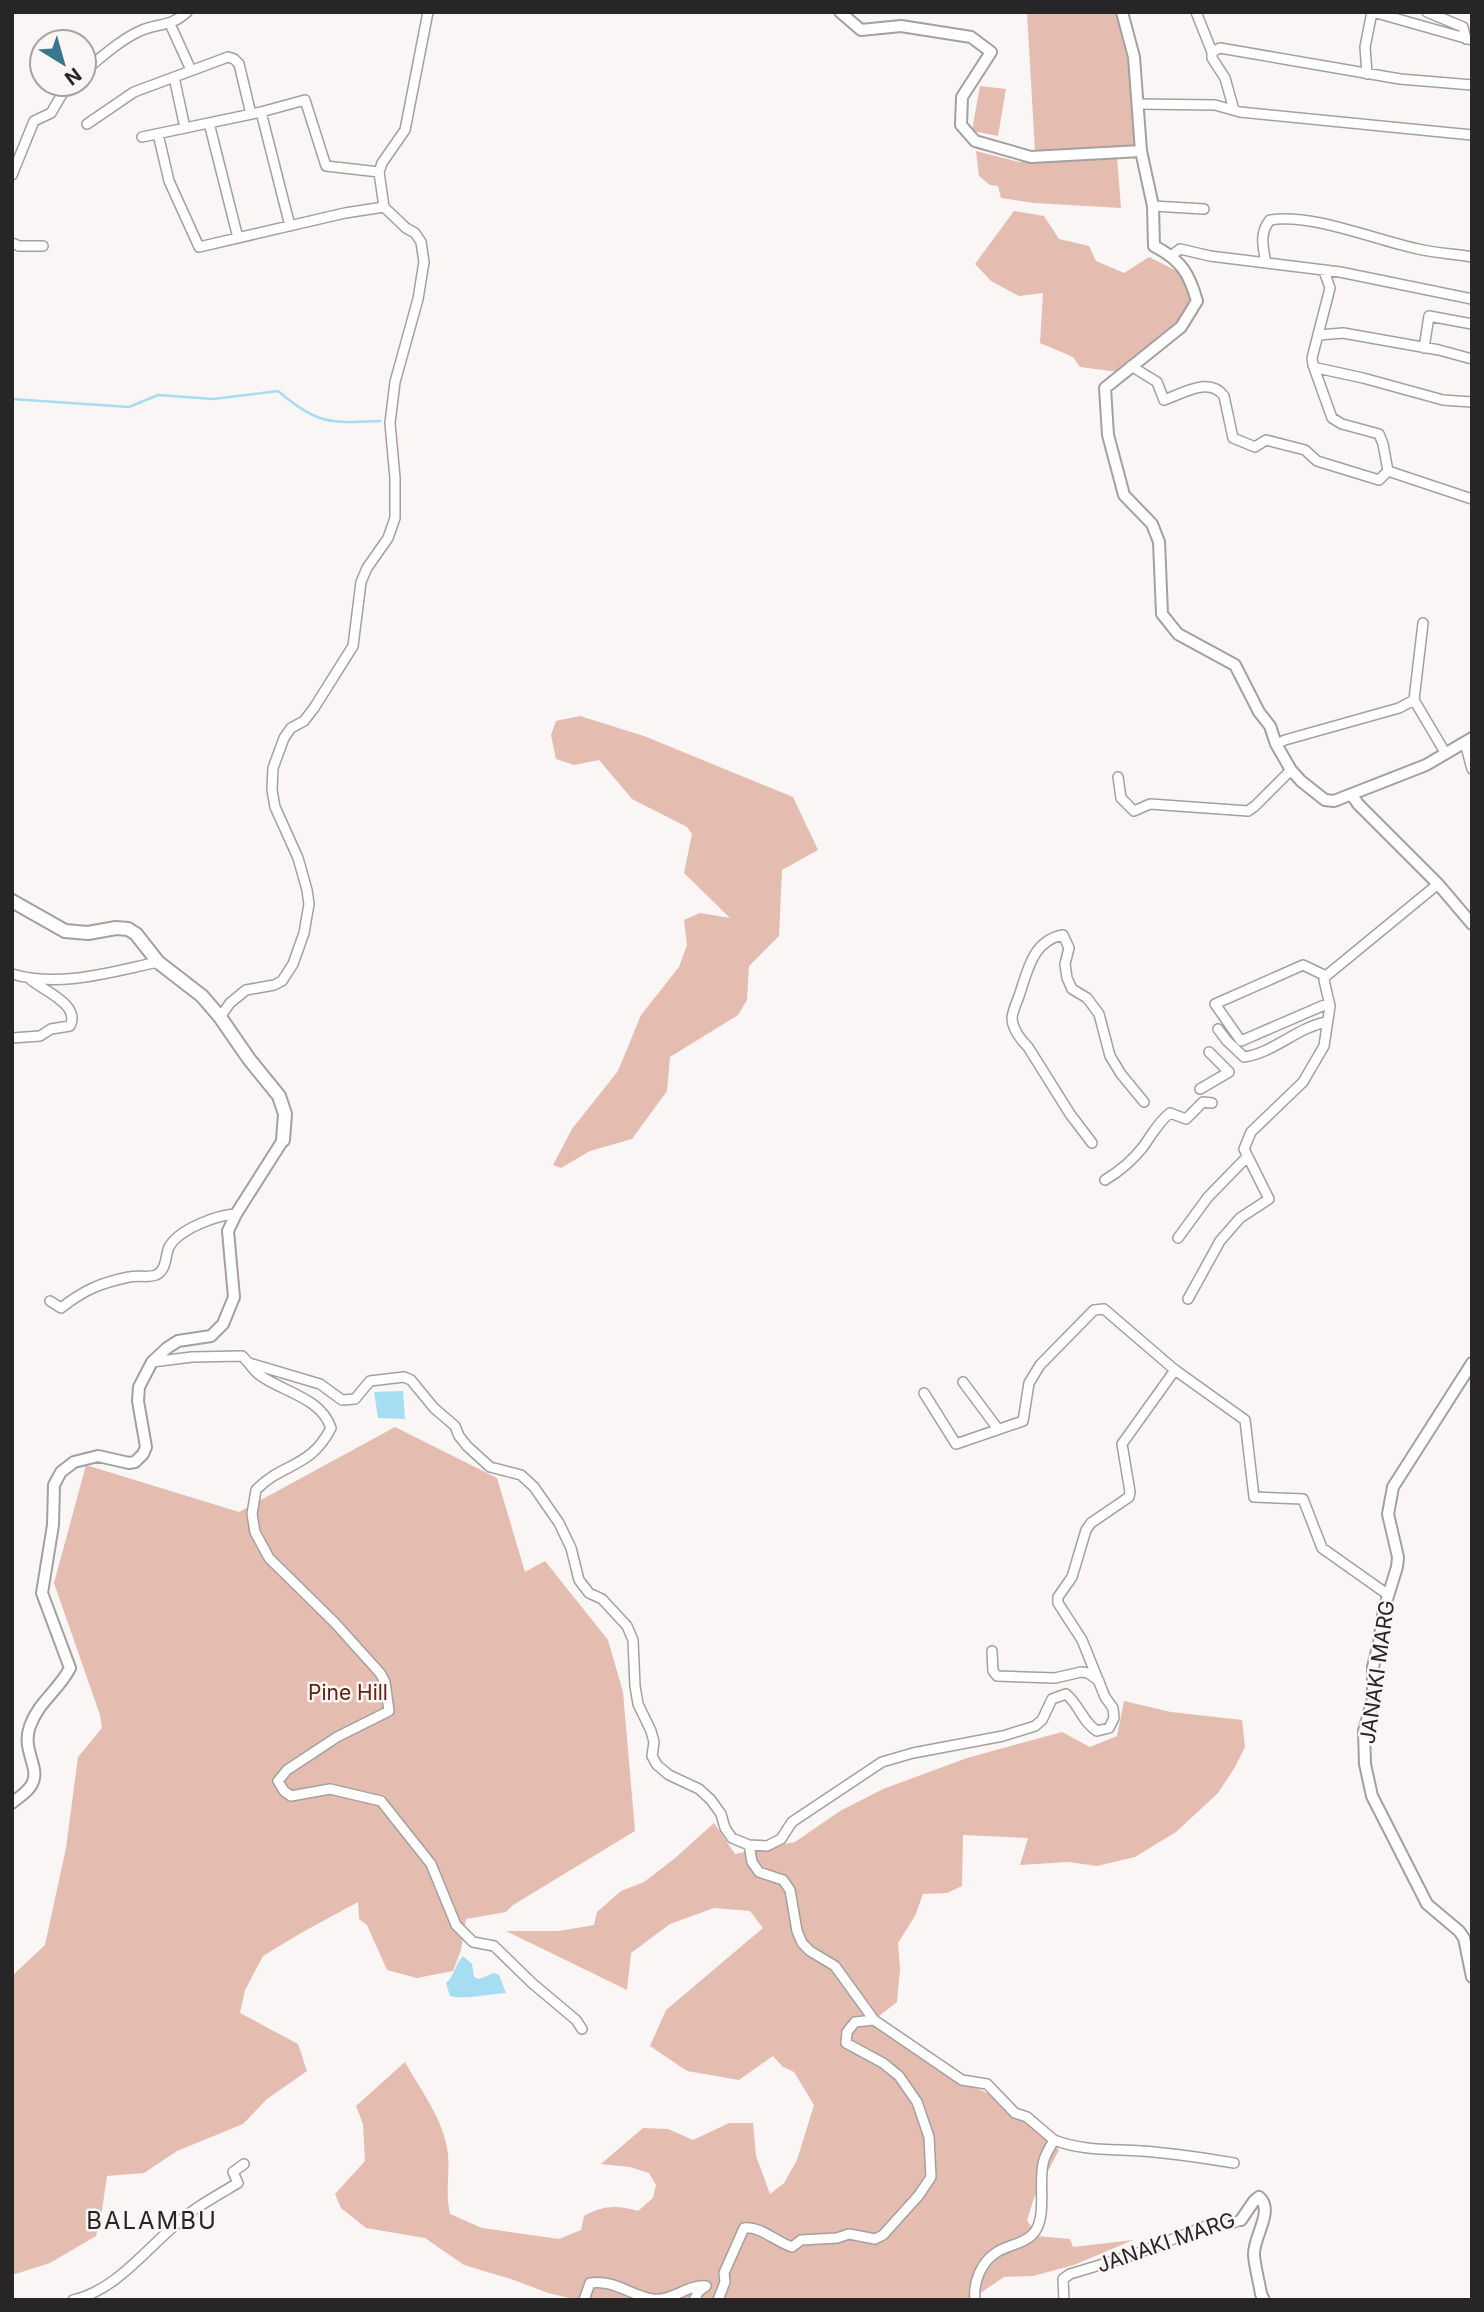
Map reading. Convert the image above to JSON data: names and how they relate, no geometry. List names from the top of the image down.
{
  "streets": {
    "street": ["JANAKI MARG"]
  },
  "districts": ["BALAMBU"],
  "parks": ["Pine Hill"],
  "north": "bottom right"
}
